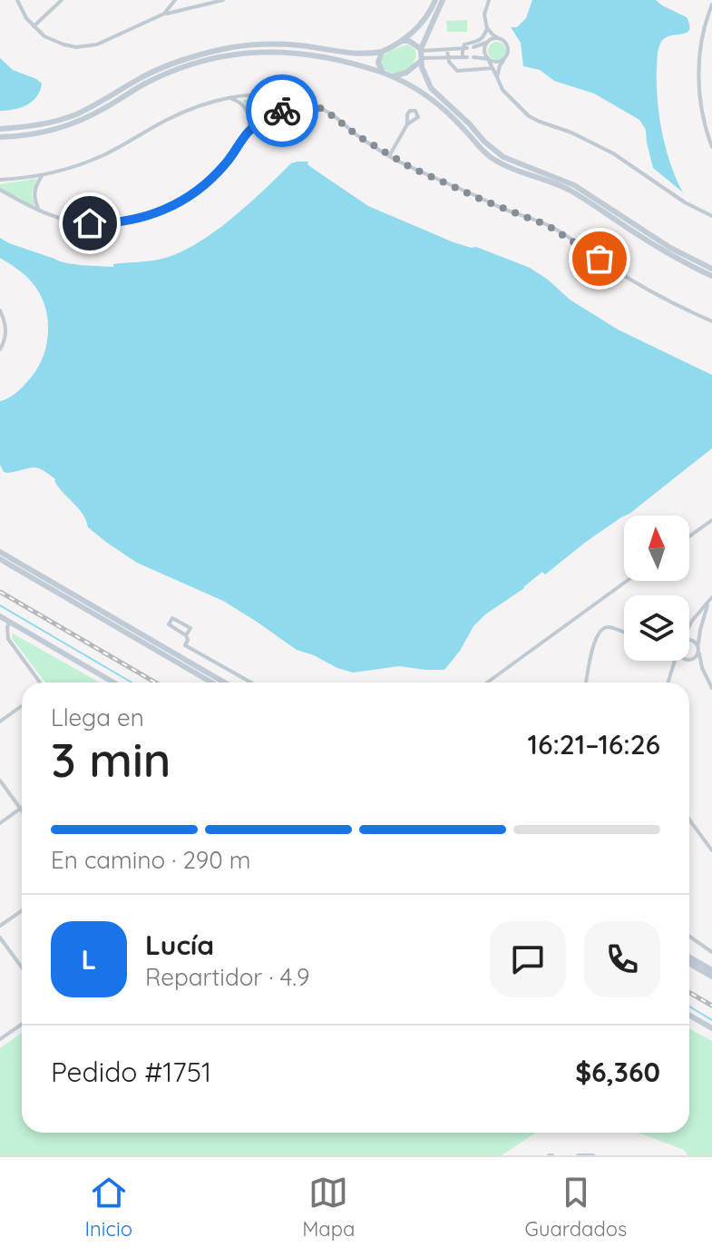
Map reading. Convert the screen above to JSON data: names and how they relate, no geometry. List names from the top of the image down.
{
  "north": "top",
  "page": {
    "heading": ["3 min", "Llega en", "16:21–16:26"],
    "panel": [
      "Lucía",
      "Repartidor · 4.9",
      "Pedido #1751",
      "$6,360"
    ],
    "bar": "En camino · 290 m",
    "round": "L",
    "tabs": ["Inicio", "Mapa", "Guardados"]
  }
}
